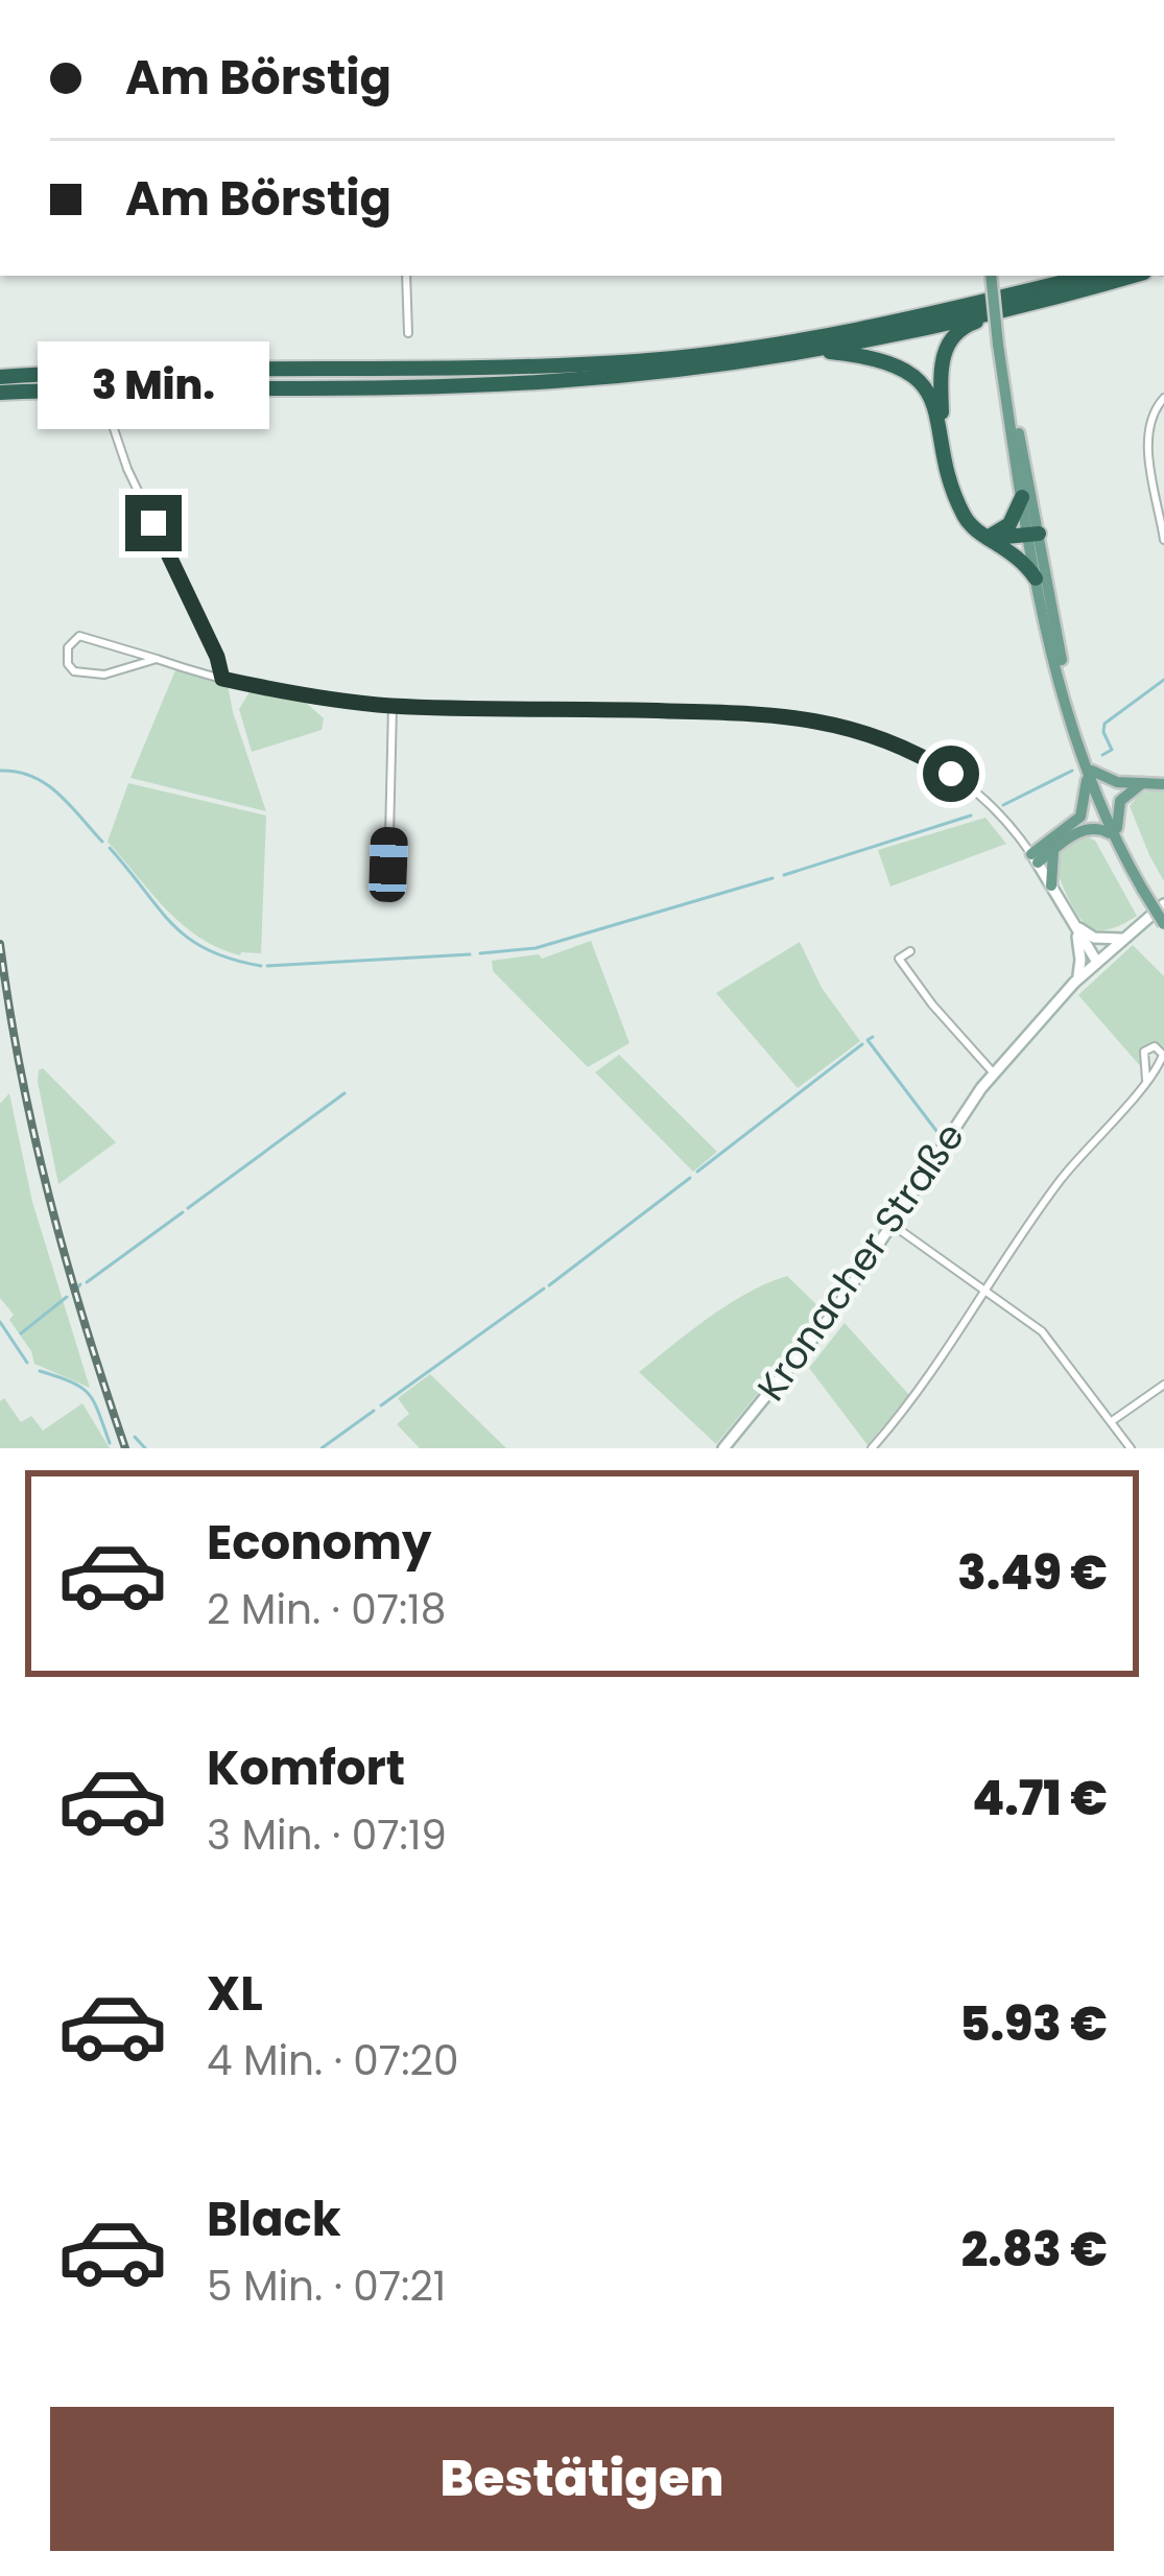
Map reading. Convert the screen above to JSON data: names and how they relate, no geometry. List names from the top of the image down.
{
  "streets": {
    "street": ["Kronacher Straße"]
  },
  "page": {
    "banner": ["Am Börstig", "Am Börstig"],
    "bubble": "3 Min.",
    "list": [
      {
        "name": "Economy",
        "note": "2 Min. · 07:18",
        "value": "3.49 €"
      },
      {
        "name": "Komfort",
        "note": "3 Min. · 07:19",
        "value": "4.71 €"
      },
      {
        "name": "XL",
        "note": "4 Min. · 07:20",
        "value": "5.93 €"
      },
      {
        "name": "Black",
        "note": "5 Min. · 07:21",
        "value": "2.83 €"
      }
    ],
    "buttons": "Bestätigen"
  }
}
